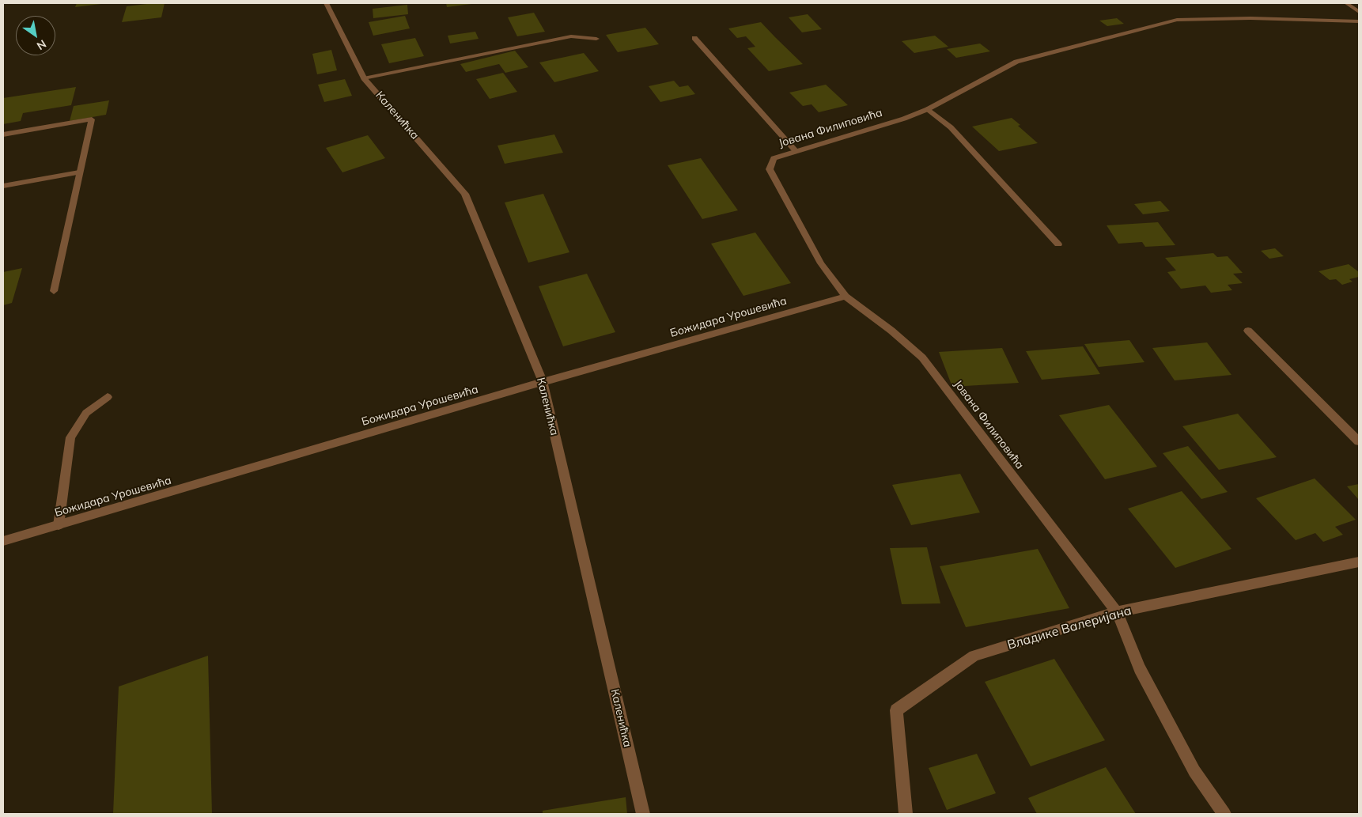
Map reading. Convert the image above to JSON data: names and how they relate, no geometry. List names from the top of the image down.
{
  "streets": {
    "street": [
      "Каленићка",
      "Јована Филиповића",
      "Божидара Урошевића",
      "Владике Валеријана"
    ]
  },
  "crossings": [
    ["Каленићка", "Божидара Урошевића"],
    ["Јована Филиповића", "Божидара Урошевића"],
    ["Јована Филиповића", "Владике Валеријана"]
  ],
  "north": "bottom right"
}
